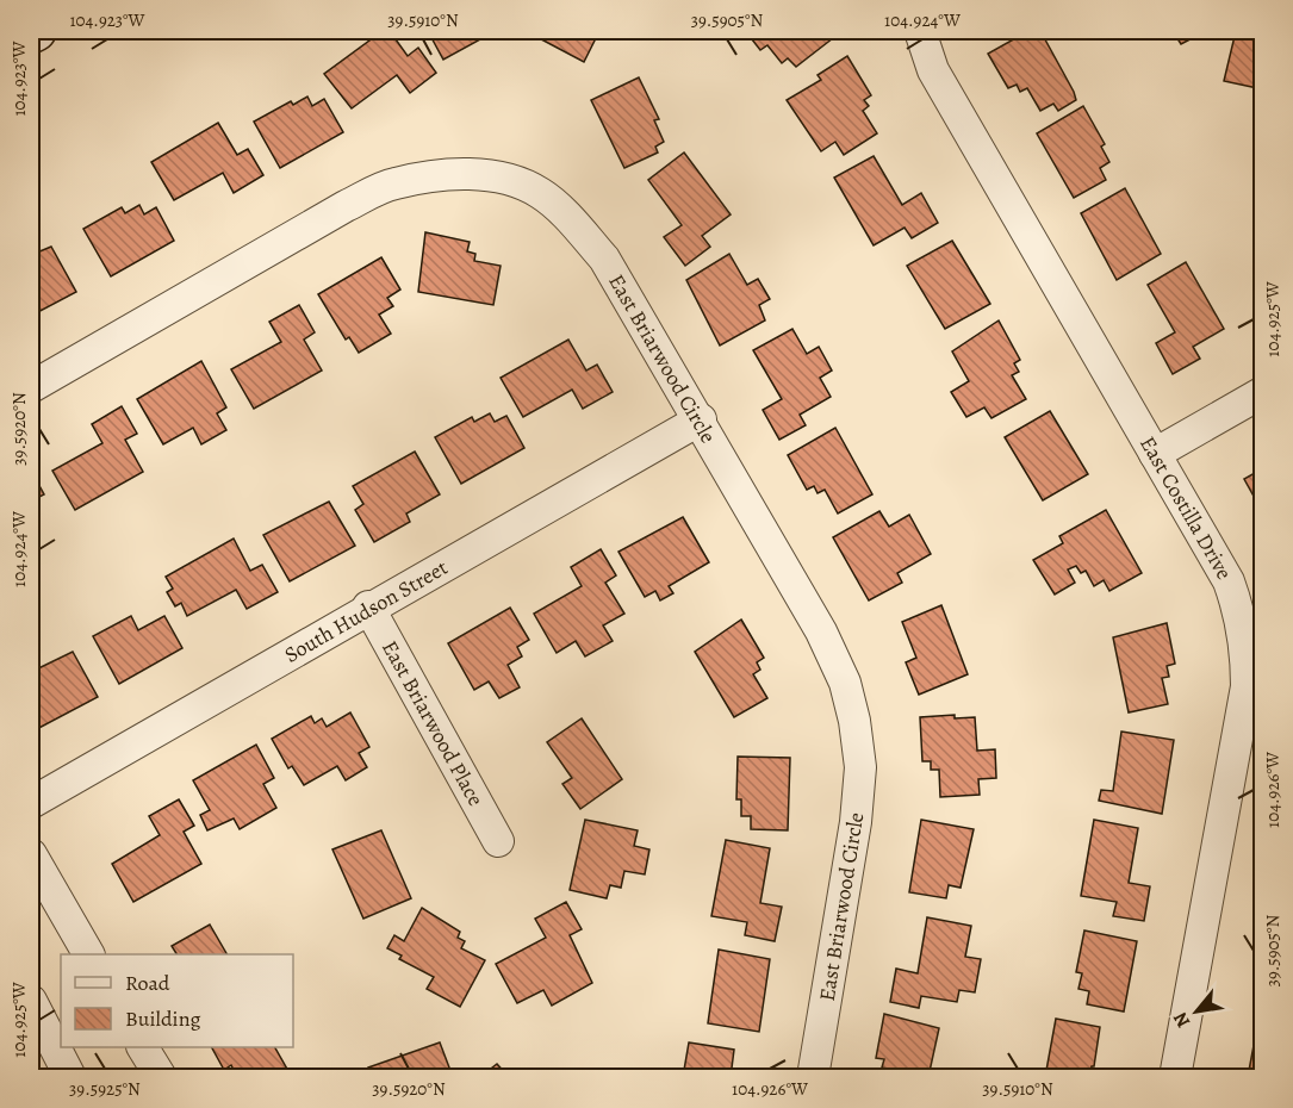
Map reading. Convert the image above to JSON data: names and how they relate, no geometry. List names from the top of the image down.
{
  "streets": {
    "street": [
      "East Briarwood Circle",
      "East Costilla Drive",
      "South Hudson Street",
      "East Briarwood Place"
    ]
  },
  "crossings": [
    ["East Briarwood Circle", "South Hudson Street"],
    ["South Hudson Street", "East Briarwood Place"]
  ],
  "legend": ["Road", "Building"],
  "north": "bottom left",
  "coordinates": [
    "104.923°W",
    "39.5910°N",
    "39.5905°N",
    "104.924°W",
    "104.925°W",
    "39.5920°N",
    "104.926°W",
    "39.5925°N"
  ]
}
